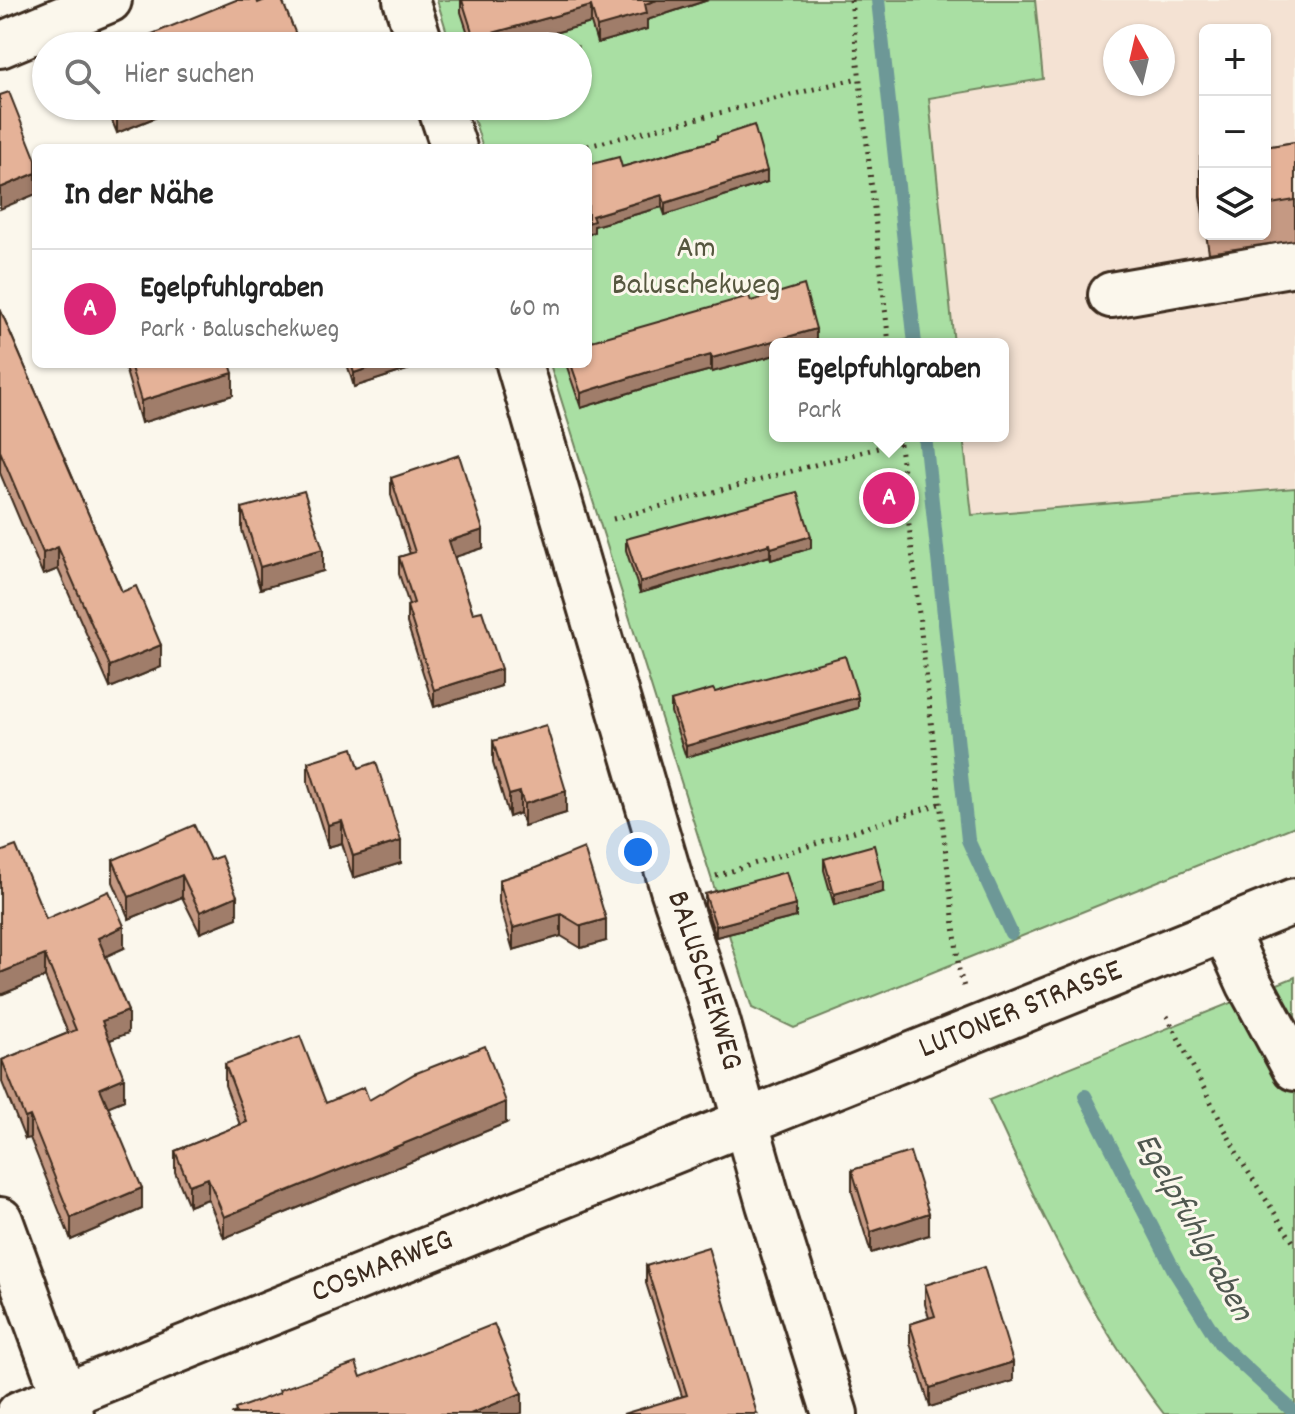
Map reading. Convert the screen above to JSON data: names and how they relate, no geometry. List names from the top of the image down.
{
  "streets": {
    "street": ["BALUSCHEKWEG", "LUTONER STRASSE", "COSMARWEG"]
  },
  "crossings": [
    ["BALUSCHEKWEG", "LUTONER STRASSE"],
    ["BALUSCHEKWEG", "COSMARWEG"],
    ["LUTONER STRASSE", "COSMARWEG"]
  ],
  "water": ["Egelpfuhlgraben"],
  "parks": ["Am Baluschekweg"],
  "north": "top",
  "page": {
    "map_buttons": ["+", "−"],
    "search": "Hier suchen",
    "heading": "In der Nähe",
    "list": [
      {
        "mark": "A",
        "name": "Egelpfuhlgraben",
        "note": "Park · Baluschekweg",
        "value": "60 m"
      }
    ],
    "popup": ["Egelpfuhlgraben", "Park"],
    "pins": "A"
  }
}
